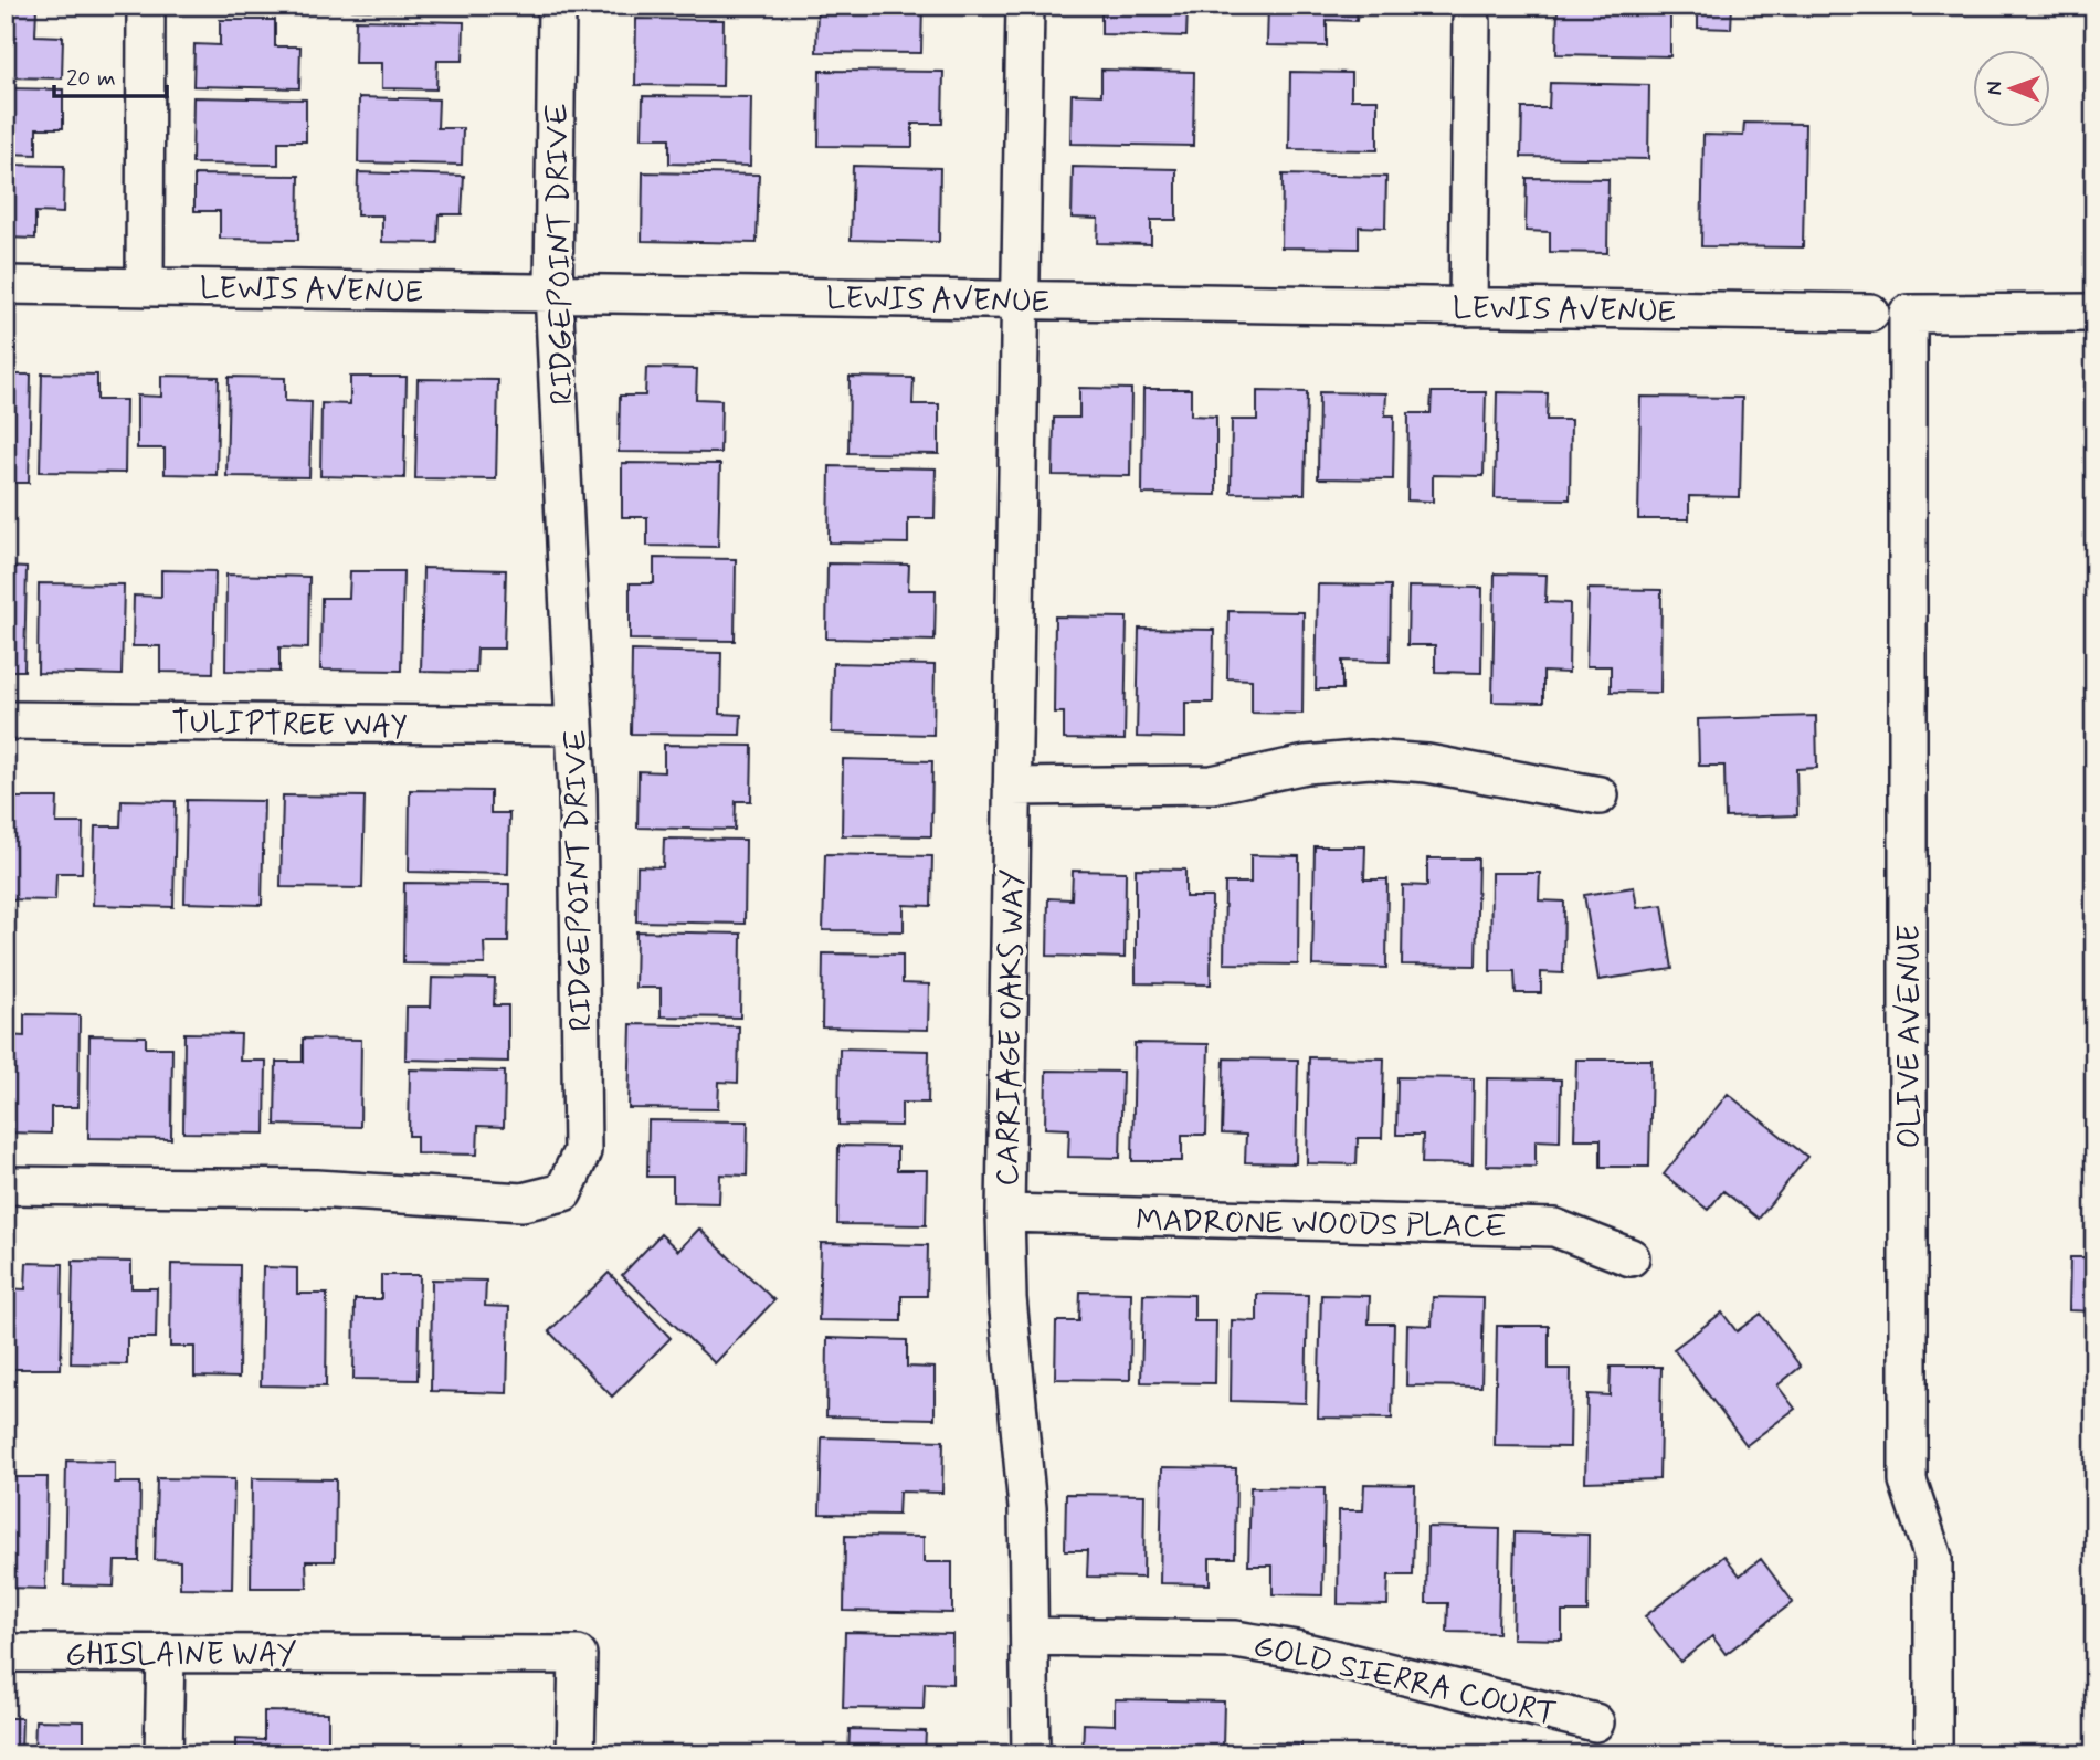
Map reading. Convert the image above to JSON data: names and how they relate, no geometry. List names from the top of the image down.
{
  "streets": {
    "street": [
      "RIDGEPOINT DRIVE",
      "LEWIS AVENUE",
      "TULIPTREE WAY",
      "CARRIAGE OAKS WAY",
      "OLIVE AVENUE",
      "MADRONE WOODS PLACE",
      "GHISLAINE WAY",
      "GOLD SIERRA COURT"
    ]
  },
  "crossings": [
    ["RIDGEPOINT DRIVE", "LEWIS AVENUE"],
    ["RIDGEPOINT DRIVE", "TULIPTREE WAY"],
    ["LEWIS AVENUE", "CARRIAGE OAKS WAY"],
    ["CARRIAGE OAKS WAY", "MADRONE WOODS PLACE"],
    ["CARRIAGE OAKS WAY", "GOLD SIERRA COURT"]
  ],
  "scale_bar": "20 m",
  "north": "left"
}
